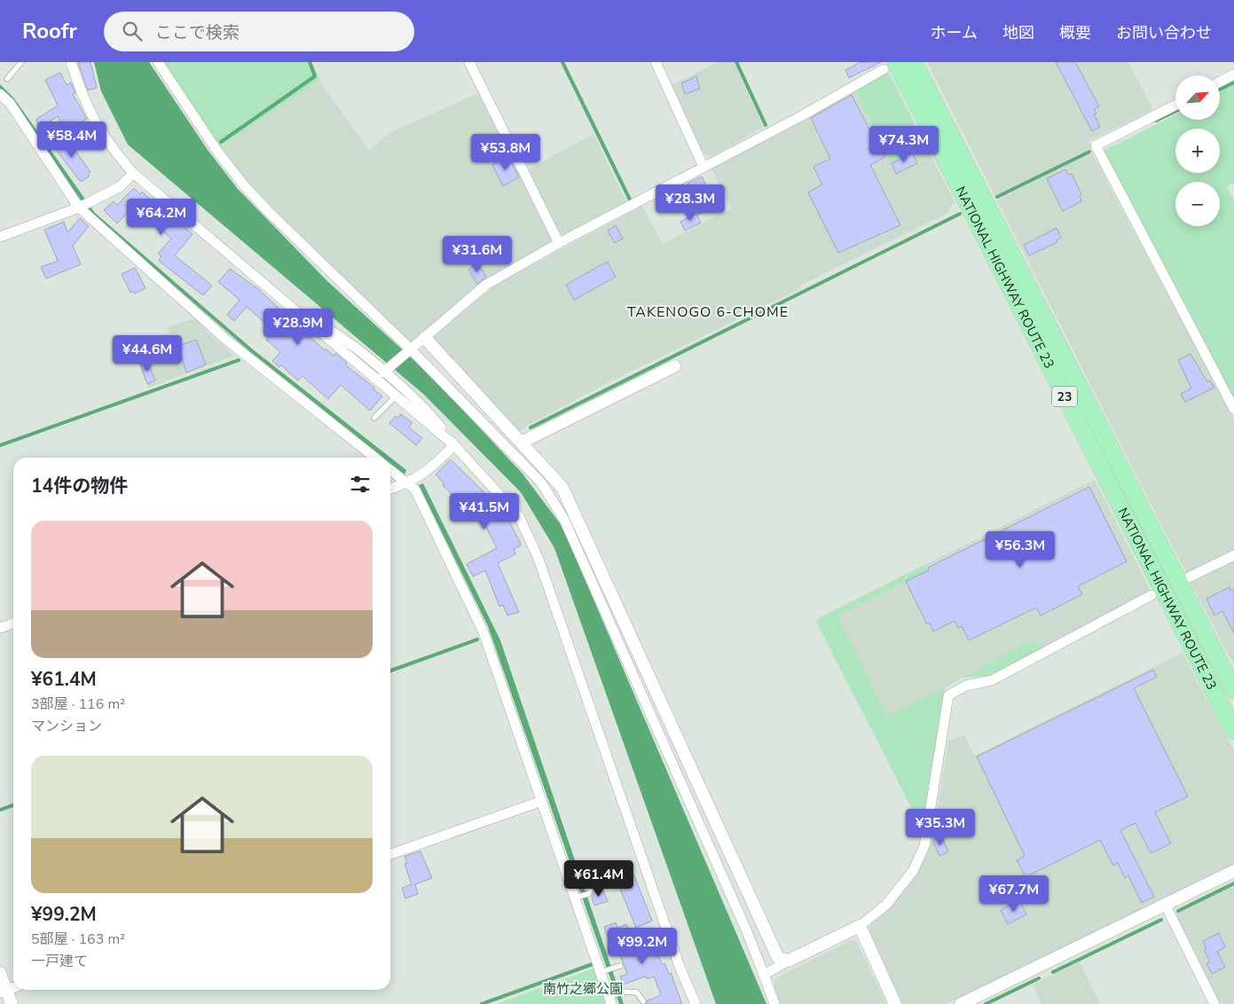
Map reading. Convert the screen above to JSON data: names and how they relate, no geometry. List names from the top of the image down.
{
  "streets": {
    "highway": ["NATIONAL HIGHWAY ROUTE 23", "23"]
  },
  "districts": ["TAKENOGO 6-CHOME"],
  "parks": ["南竹之郷公園"],
  "north": "top right",
  "page": {
    "header": "Roofr",
    "search": "ここで検索",
    "nav": [
      "ホーム",
      "地図",
      "概要",
      "お問い合わせ"
    ],
    "map_buttons": ["+", "−"],
    "price": [
      "¥58.4M",
      "¥74.3M",
      "¥53.8M",
      "¥28.3M",
      "¥64.2M",
      "¥31.6M",
      "¥28.9M",
      "¥44.6M",
      "¥41.5M",
      "¥56.3M",
      "¥35.3M",
      "¥61.4M",
      "¥67.7M",
      "¥99.2M"
    ],
    "heading": "14件の物件",
    "list": [
      {
        "name": "¥61.4M",
        "note": "3部屋 · 116 m² · マンション"
      },
      {
        "name": "¥99.2M",
        "note": "5部屋 · 163 m² · 一戸建て"
      }
    ]
  }
}
